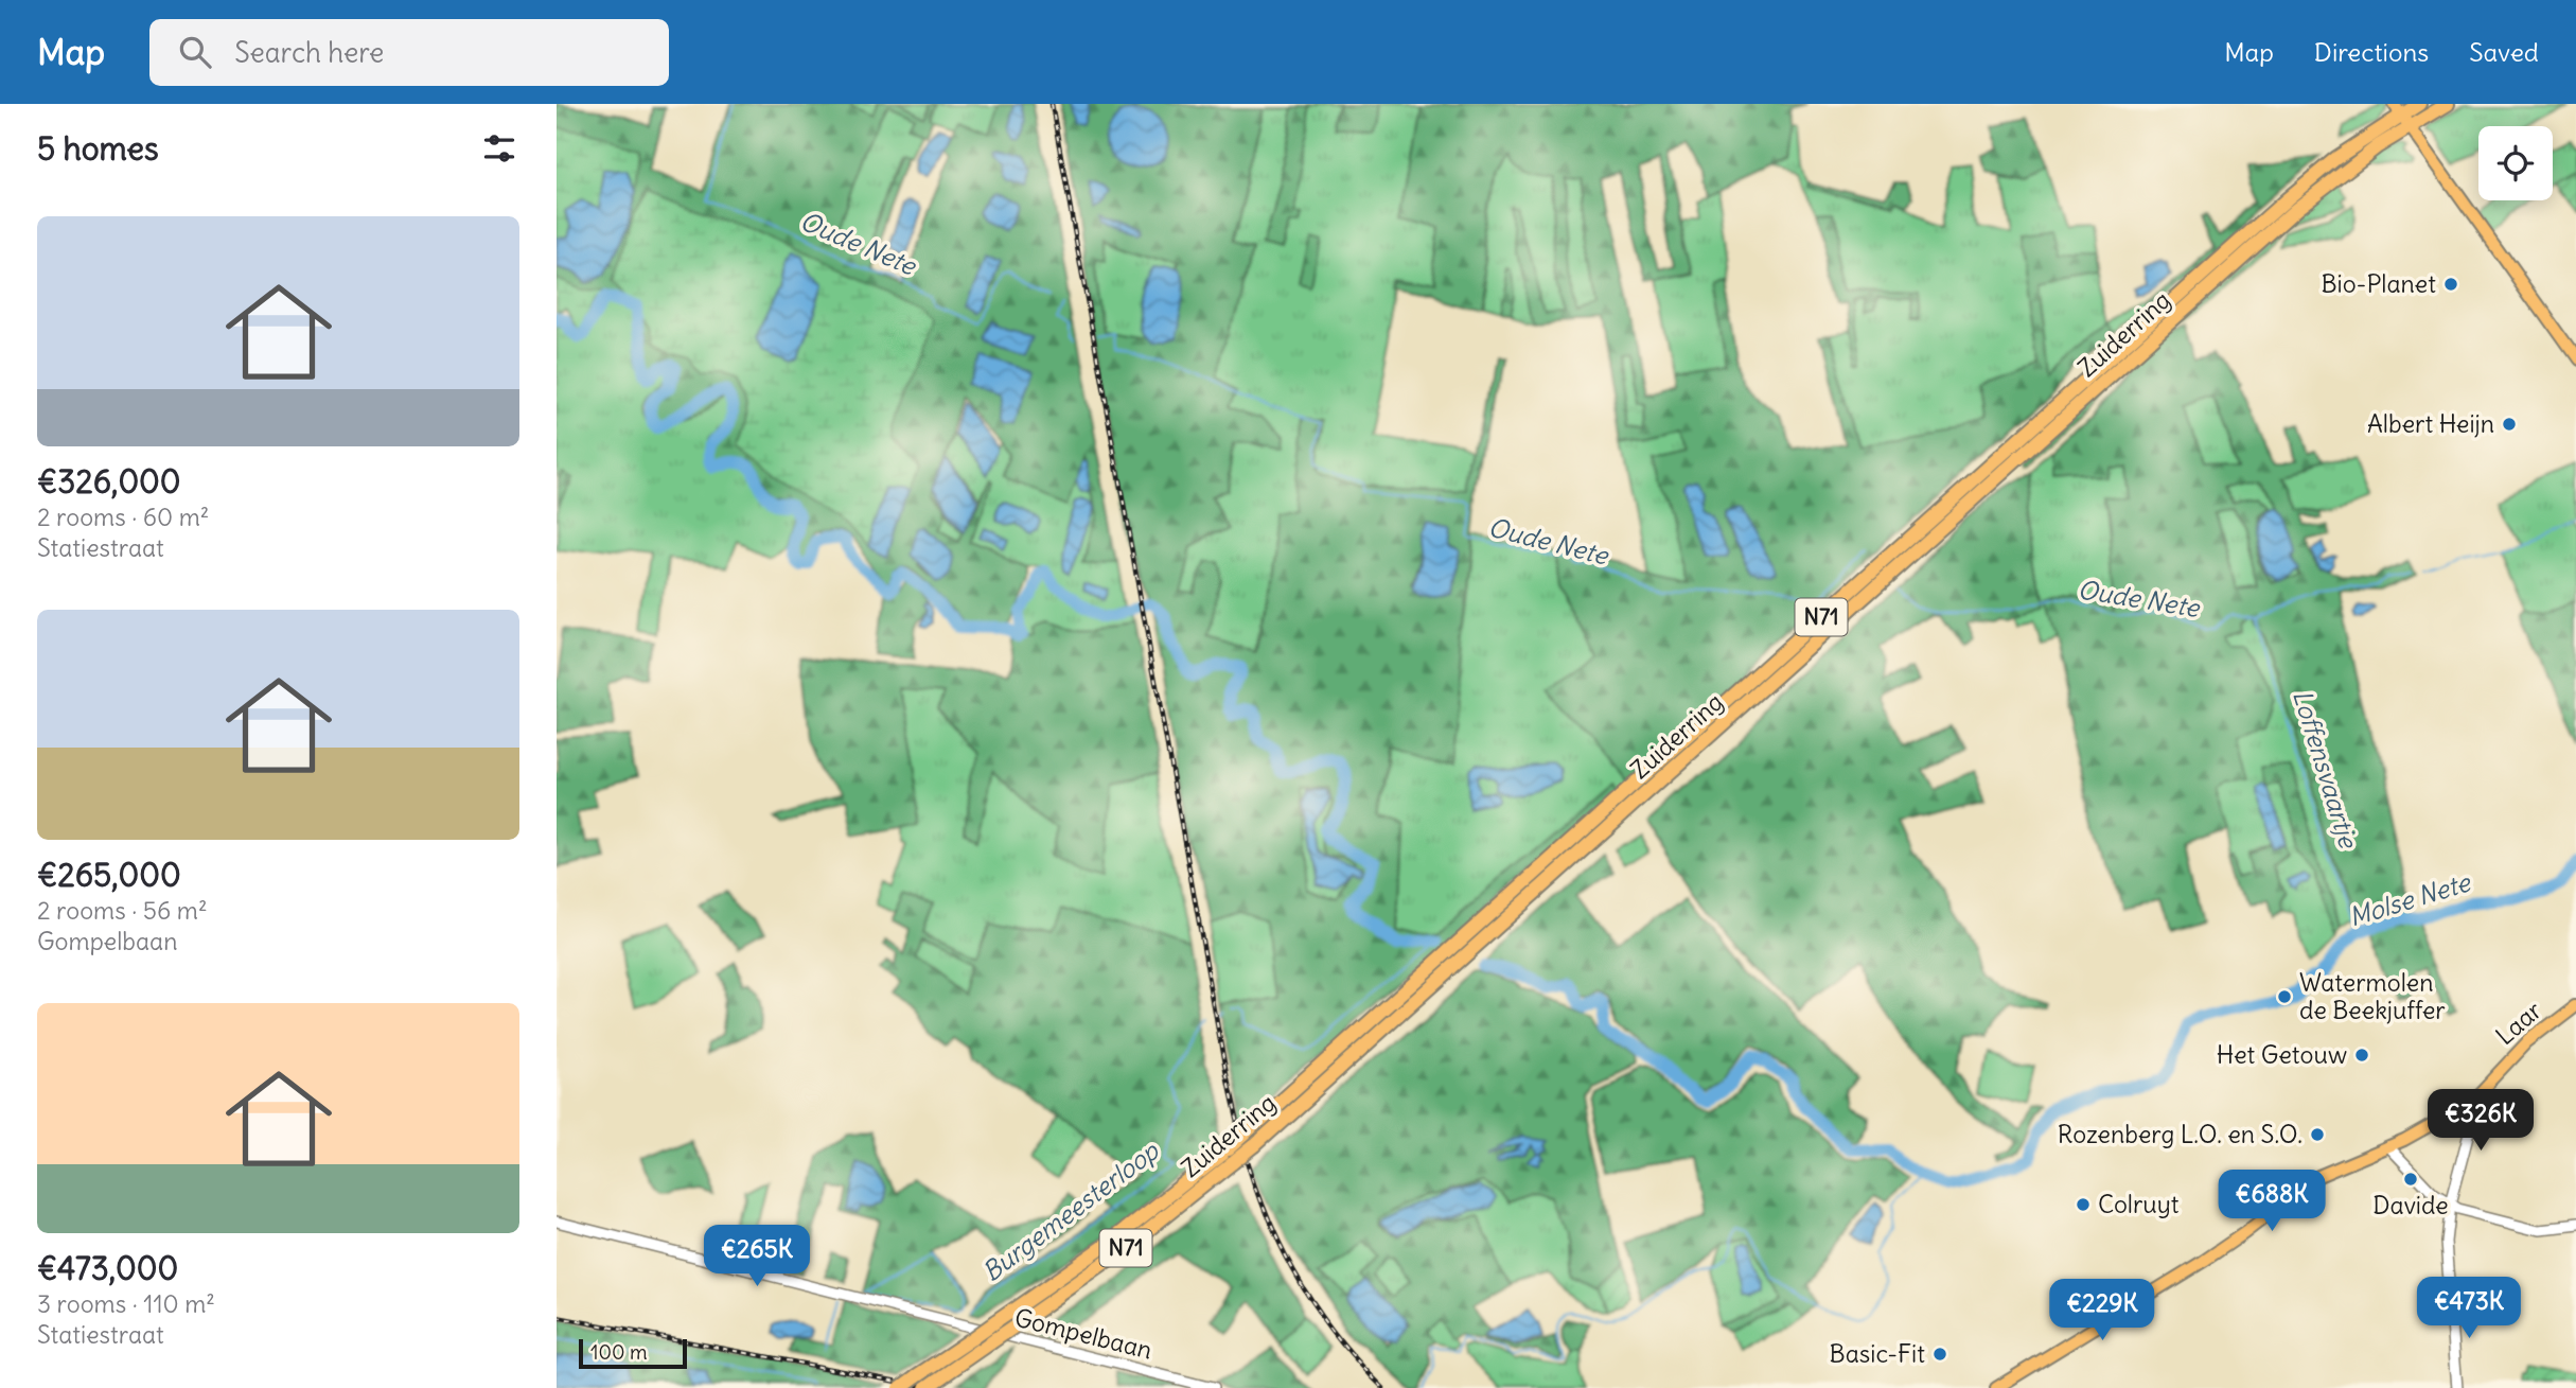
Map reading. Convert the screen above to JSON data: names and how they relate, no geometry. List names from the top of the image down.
{
  "streets": {
    "highway": ["Zuiderring", "N71"],
    "main road": ["Laar"],
    "street": ["Gompelbaan"]
  },
  "water": [
    "Oude Nete",
    "Loffensvaartje",
    "Molse Nete",
    "Burgemeesterloop"
  ],
  "places": [
    "Bio-Planet",
    "Albert Heijn",
    "Watermolen de Beekjuffer",
    "Het Getouw",
    "Rozenberg L.O. en S.O.",
    "Davide",
    "Colruyt",
    "Basic-Fit"
  ],
  "scale_bar": "100 m",
  "page": {
    "header": "Map",
    "search": "Search here",
    "nav": ["Map", "Directions", "Saved"],
    "heading": "5 homes",
    "list": [
      {
        "name": "€326,000",
        "note": "2 rooms · 60 m² · Statiestraat"
      },
      {
        "name": "€265,000",
        "note": "2 rooms · 56 m² · Gompelbaan"
      },
      {
        "name": "€473,000",
        "note": "3 rooms · 110 m² · Statiestraat"
      }
    ],
    "price": [
      "€326K",
      "€688K",
      "€265K",
      "€473K",
      "€229K"
    ],
    "scale": "100 m"
  }
}
